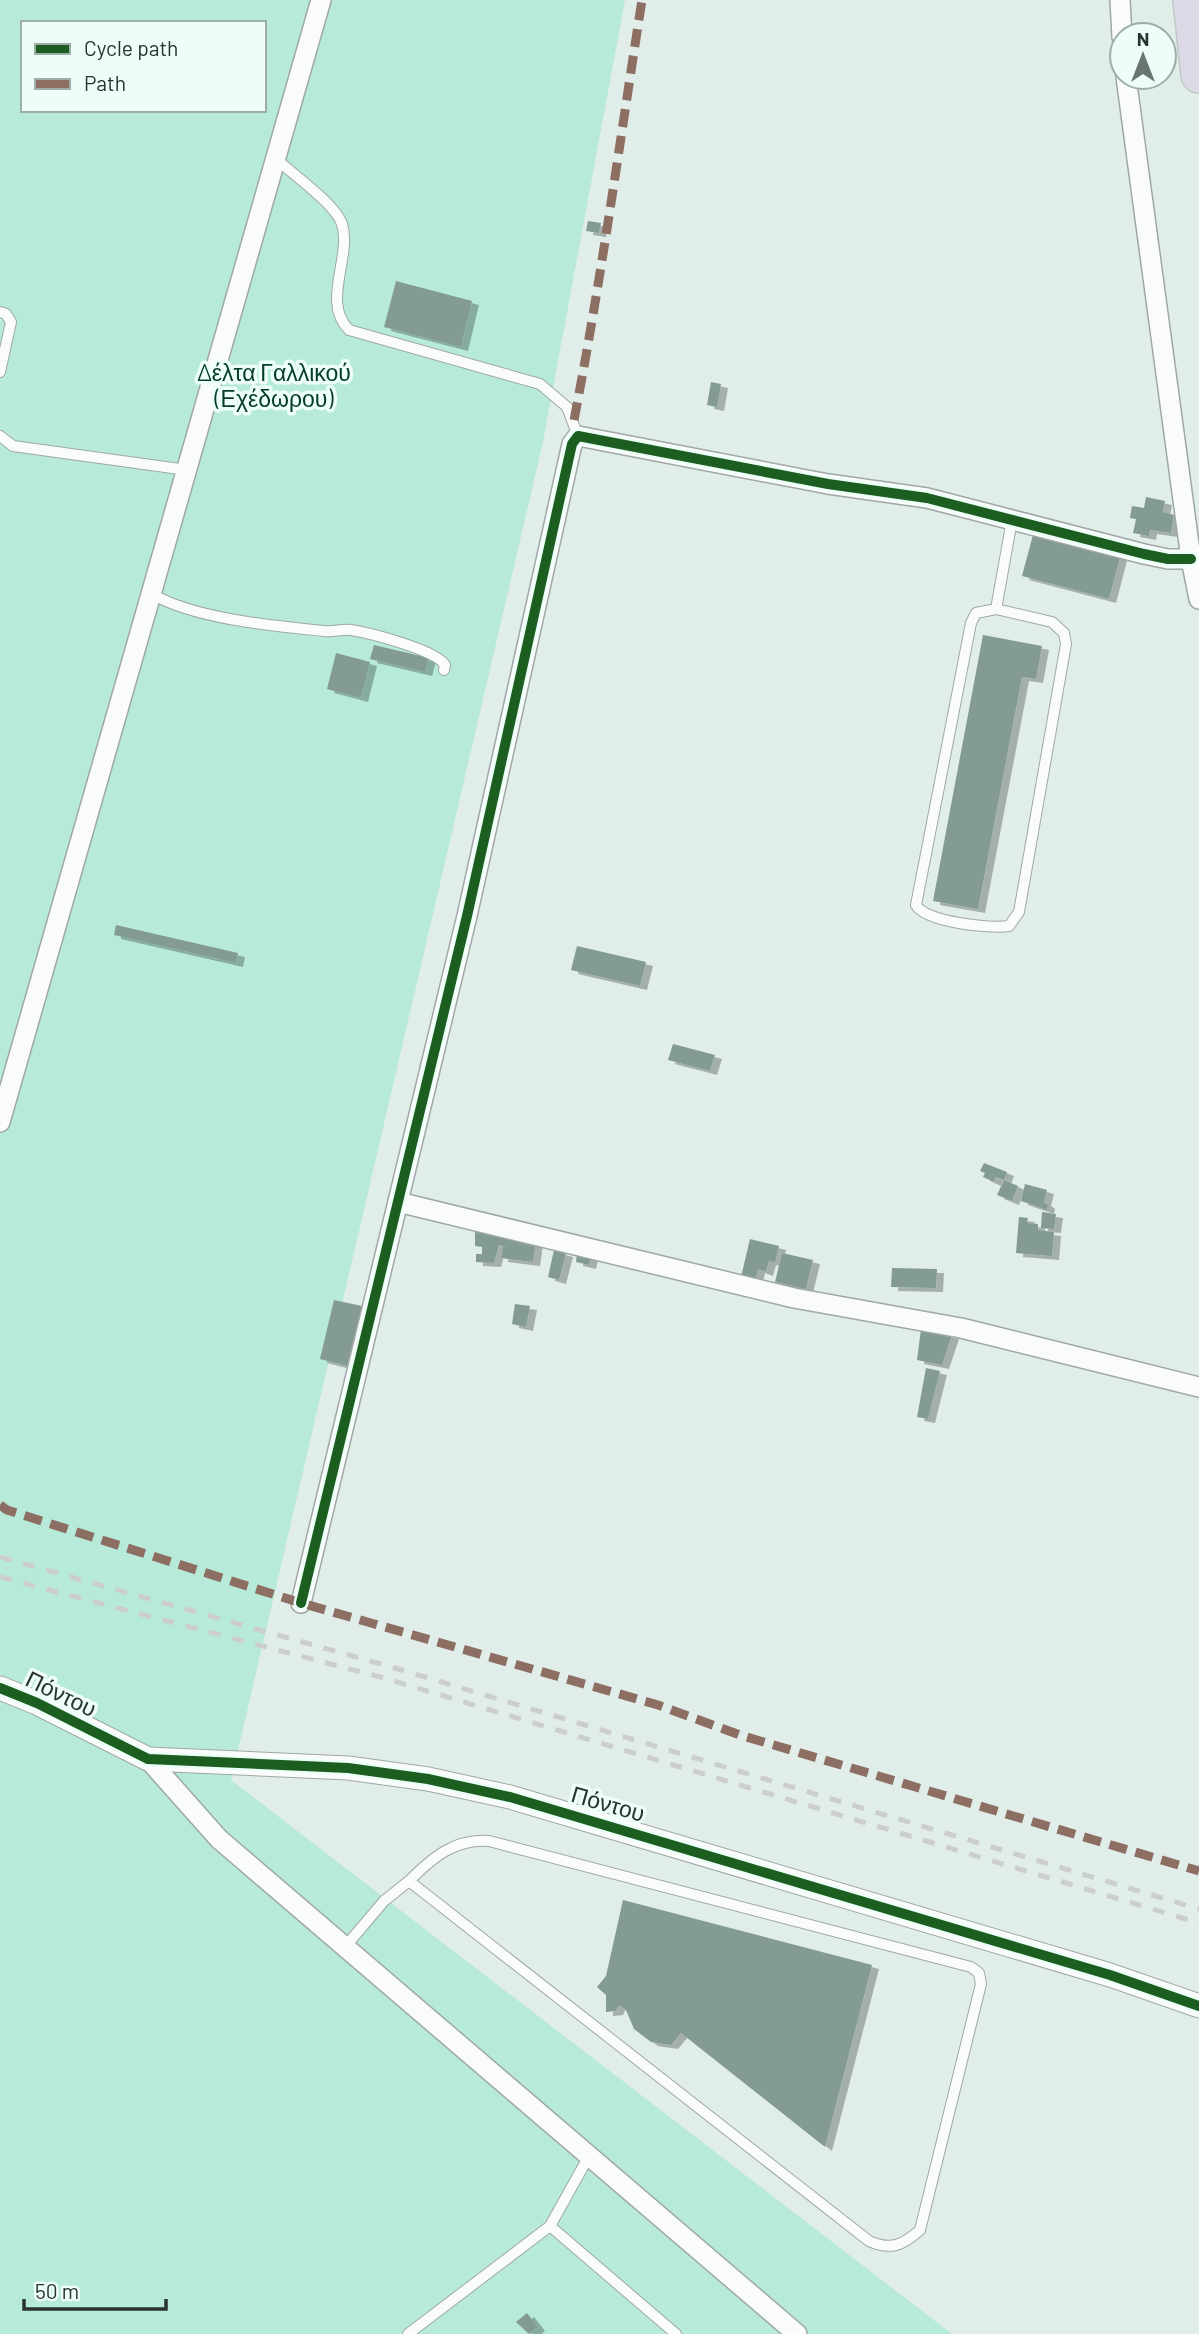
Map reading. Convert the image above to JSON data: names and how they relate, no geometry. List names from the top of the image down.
{
  "streets": {
    "street": ["Πόντου"]
  },
  "parks": ["Δέλτα Γαλλικού (Εχέδωρου)"],
  "legend": ["Cycle path", "Path"],
  "scale_bar": "50 m",
  "north": "top"
}
